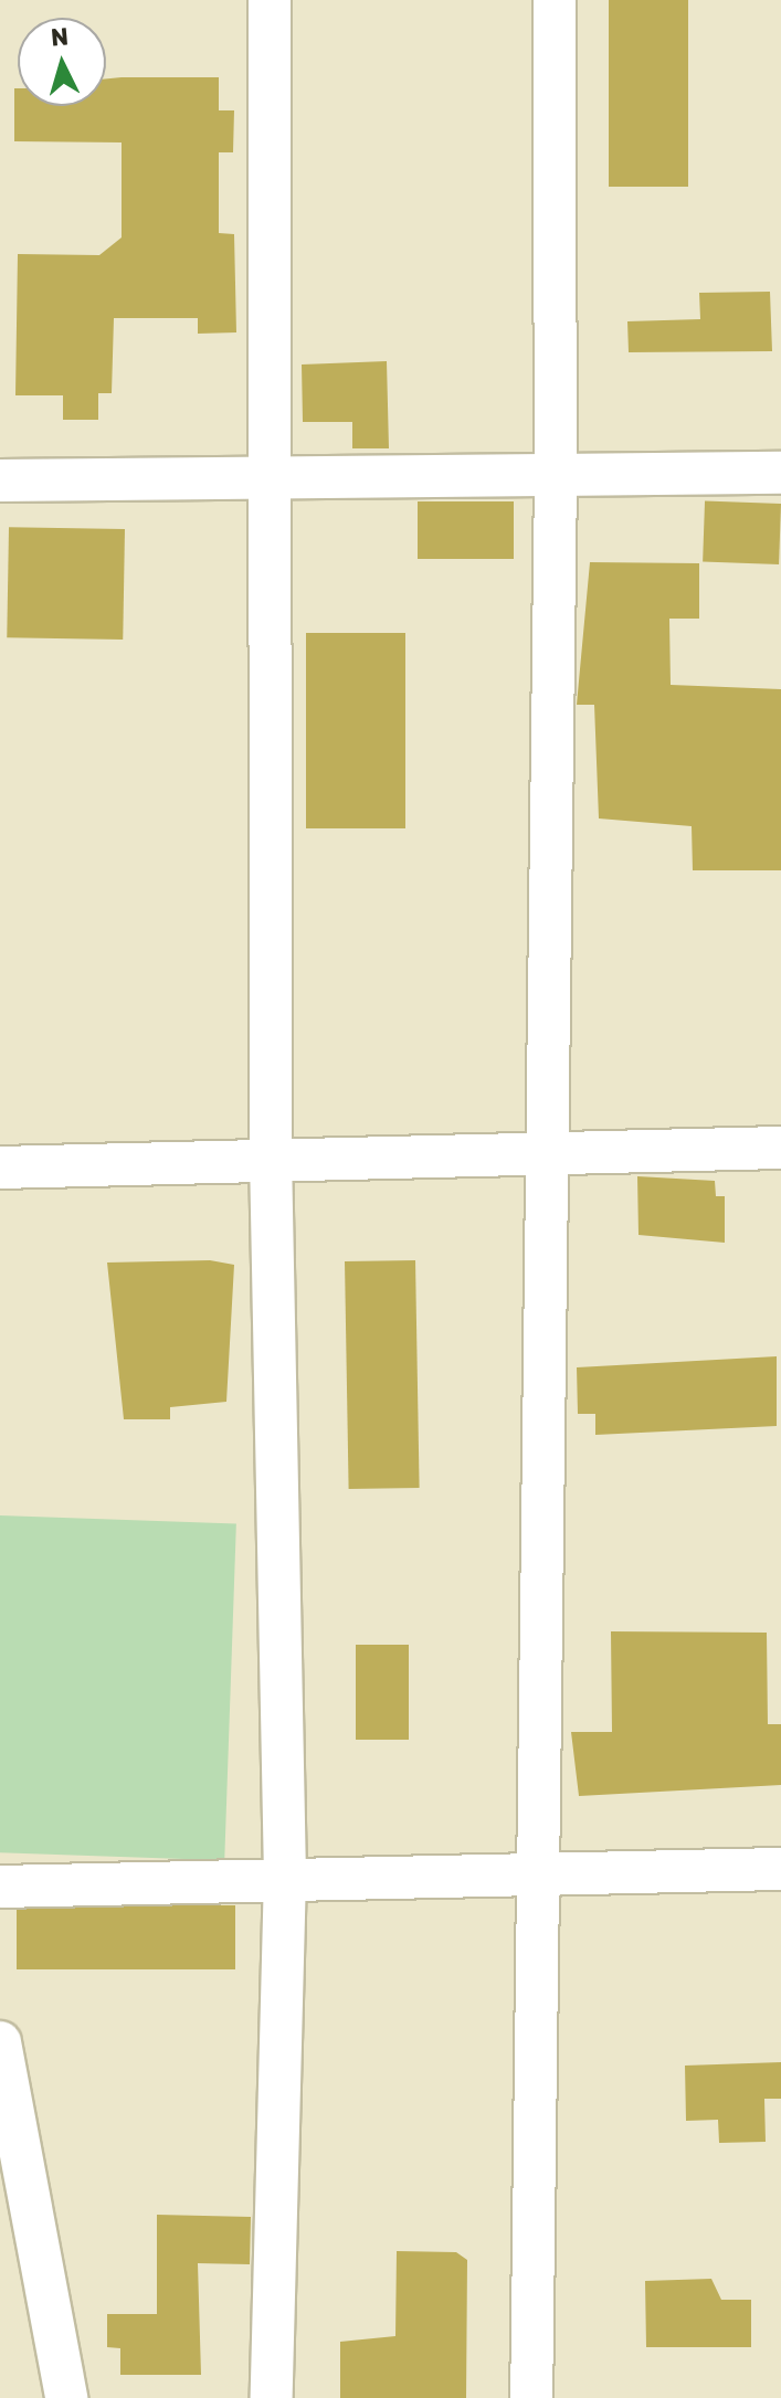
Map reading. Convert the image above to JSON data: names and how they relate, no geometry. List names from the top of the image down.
{
  "north": "top"
}
